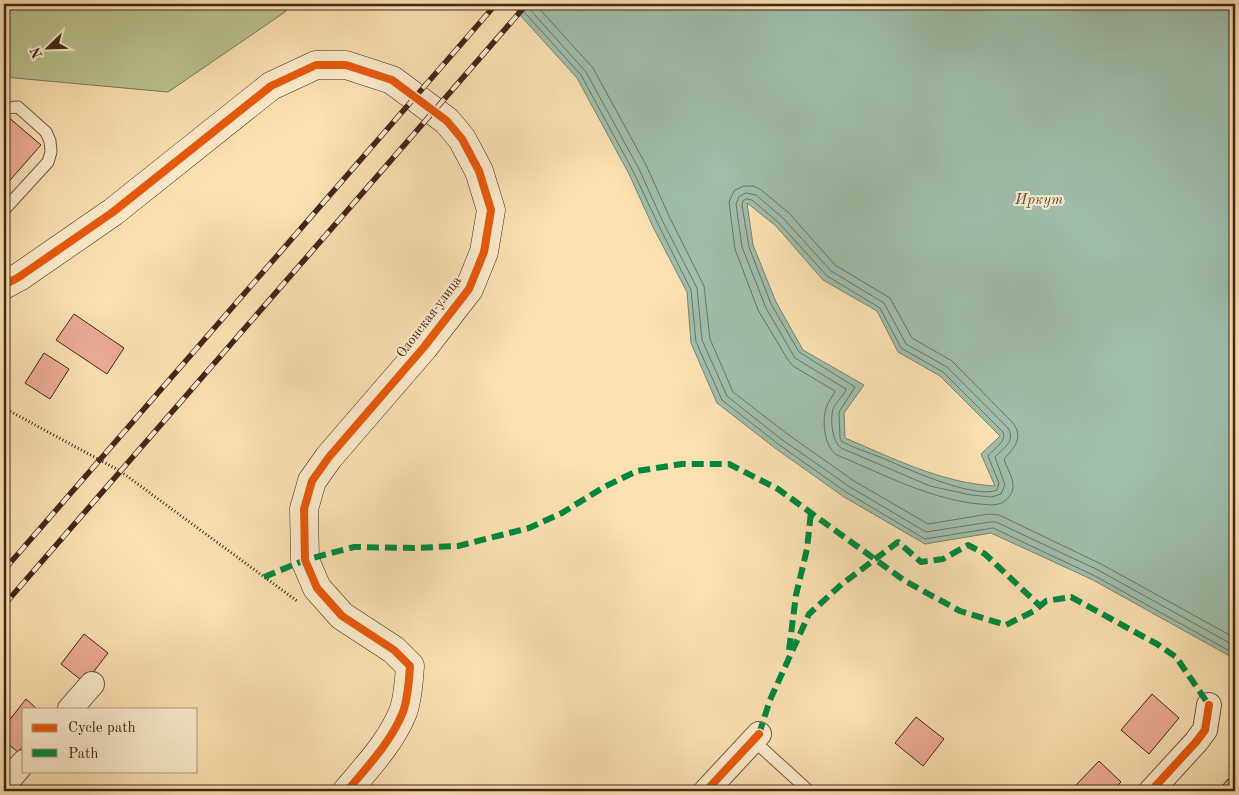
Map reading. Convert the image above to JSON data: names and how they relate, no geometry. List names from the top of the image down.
{
  "streets": {
    "street": ["Олонская улица"]
  },
  "water": ["Иркут"],
  "legend": ["Cycle path", "Path"],
  "north": "bottom left"
}
